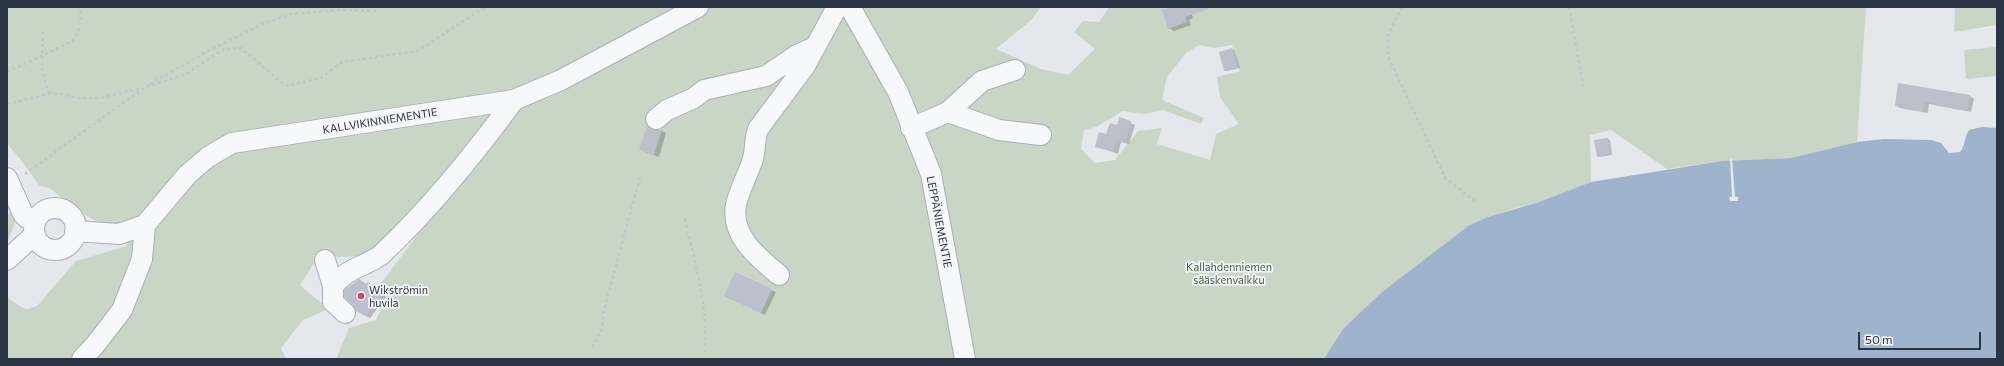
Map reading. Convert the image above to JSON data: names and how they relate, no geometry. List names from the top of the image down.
{
  "streets": {
    "street": ["KALLVIKINNIEMENTIE", "LEPPÄNIEMENTIE"]
  },
  "parks": ["Kallahdenniemen sääskenvalkku"],
  "places": ["Wikströmin huvila"],
  "scale_bar": "50 m"
}
